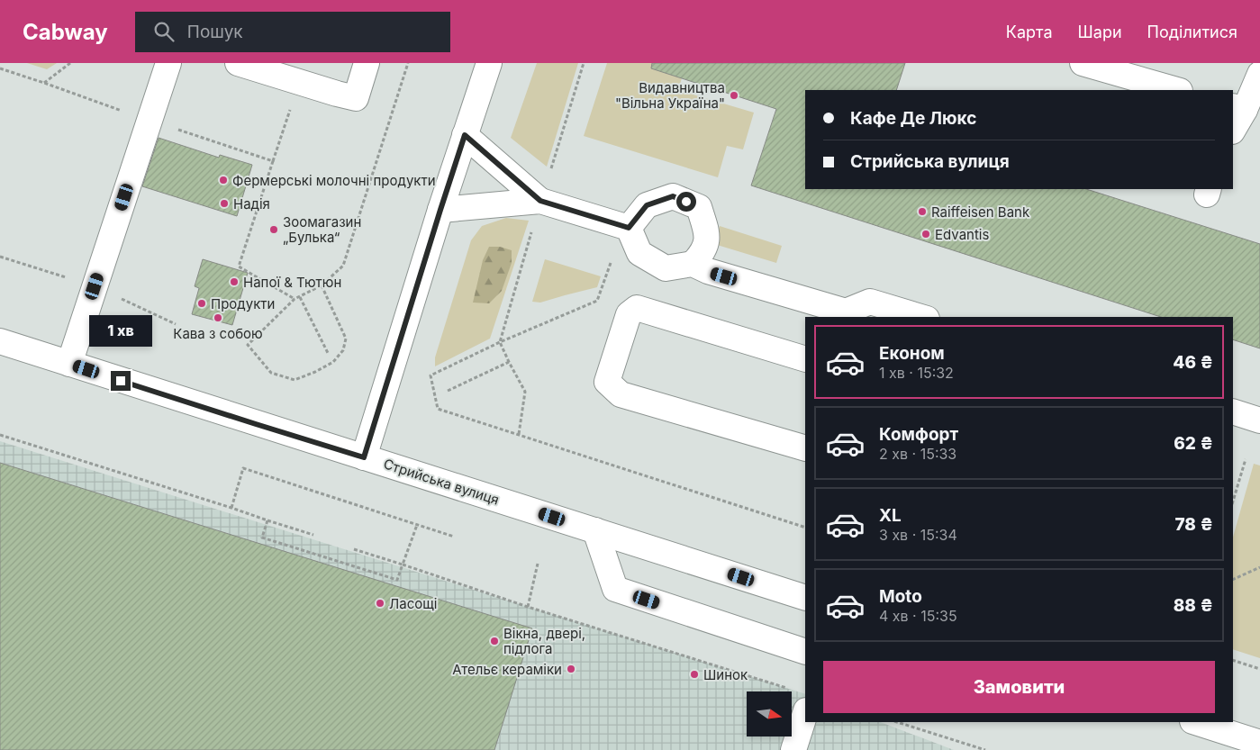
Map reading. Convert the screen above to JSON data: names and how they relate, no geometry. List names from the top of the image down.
{
  "streets": {
    "main road": ["Стрийська вулиця"]
  },
  "places": [
    "Видавництва \"Вільна Україна\"",
    "Фермерські молочні продукти",
    "Надія",
    "Raiffeisen Bank",
    "Зоомагазин „Булька“",
    "Edvantis",
    "Напої & Тютюн",
    "Продукти",
    "Кава з собою",
    "Ласощі",
    "Вікна, двері, підлога",
    "Ательє кераміки",
    "Шинок"
  ],
  "north": "right",
  "page": {
    "header": "Cabway",
    "search": "Пошук",
    "nav": ["Карта", "Шари", "Поділитися"],
    "banner": ["Кафе Де Люкс", "Стрийська вулиця"],
    "bubble": "1 хв",
    "list": [
      {
        "name": "Економ",
        "note": "1 хв · 15:32",
        "value": "46 ₴"
      },
      {
        "name": "Комфорт",
        "note": "2 хв · 15:33",
        "value": "62 ₴"
      },
      {
        "name": "XL",
        "note": "3 хв · 15:34",
        "value": "78 ₴"
      },
      {
        "name": "Moto",
        "note": "4 хв · 15:35",
        "value": "88 ₴"
      }
    ],
    "buttons": "Замовити"
  }
}
